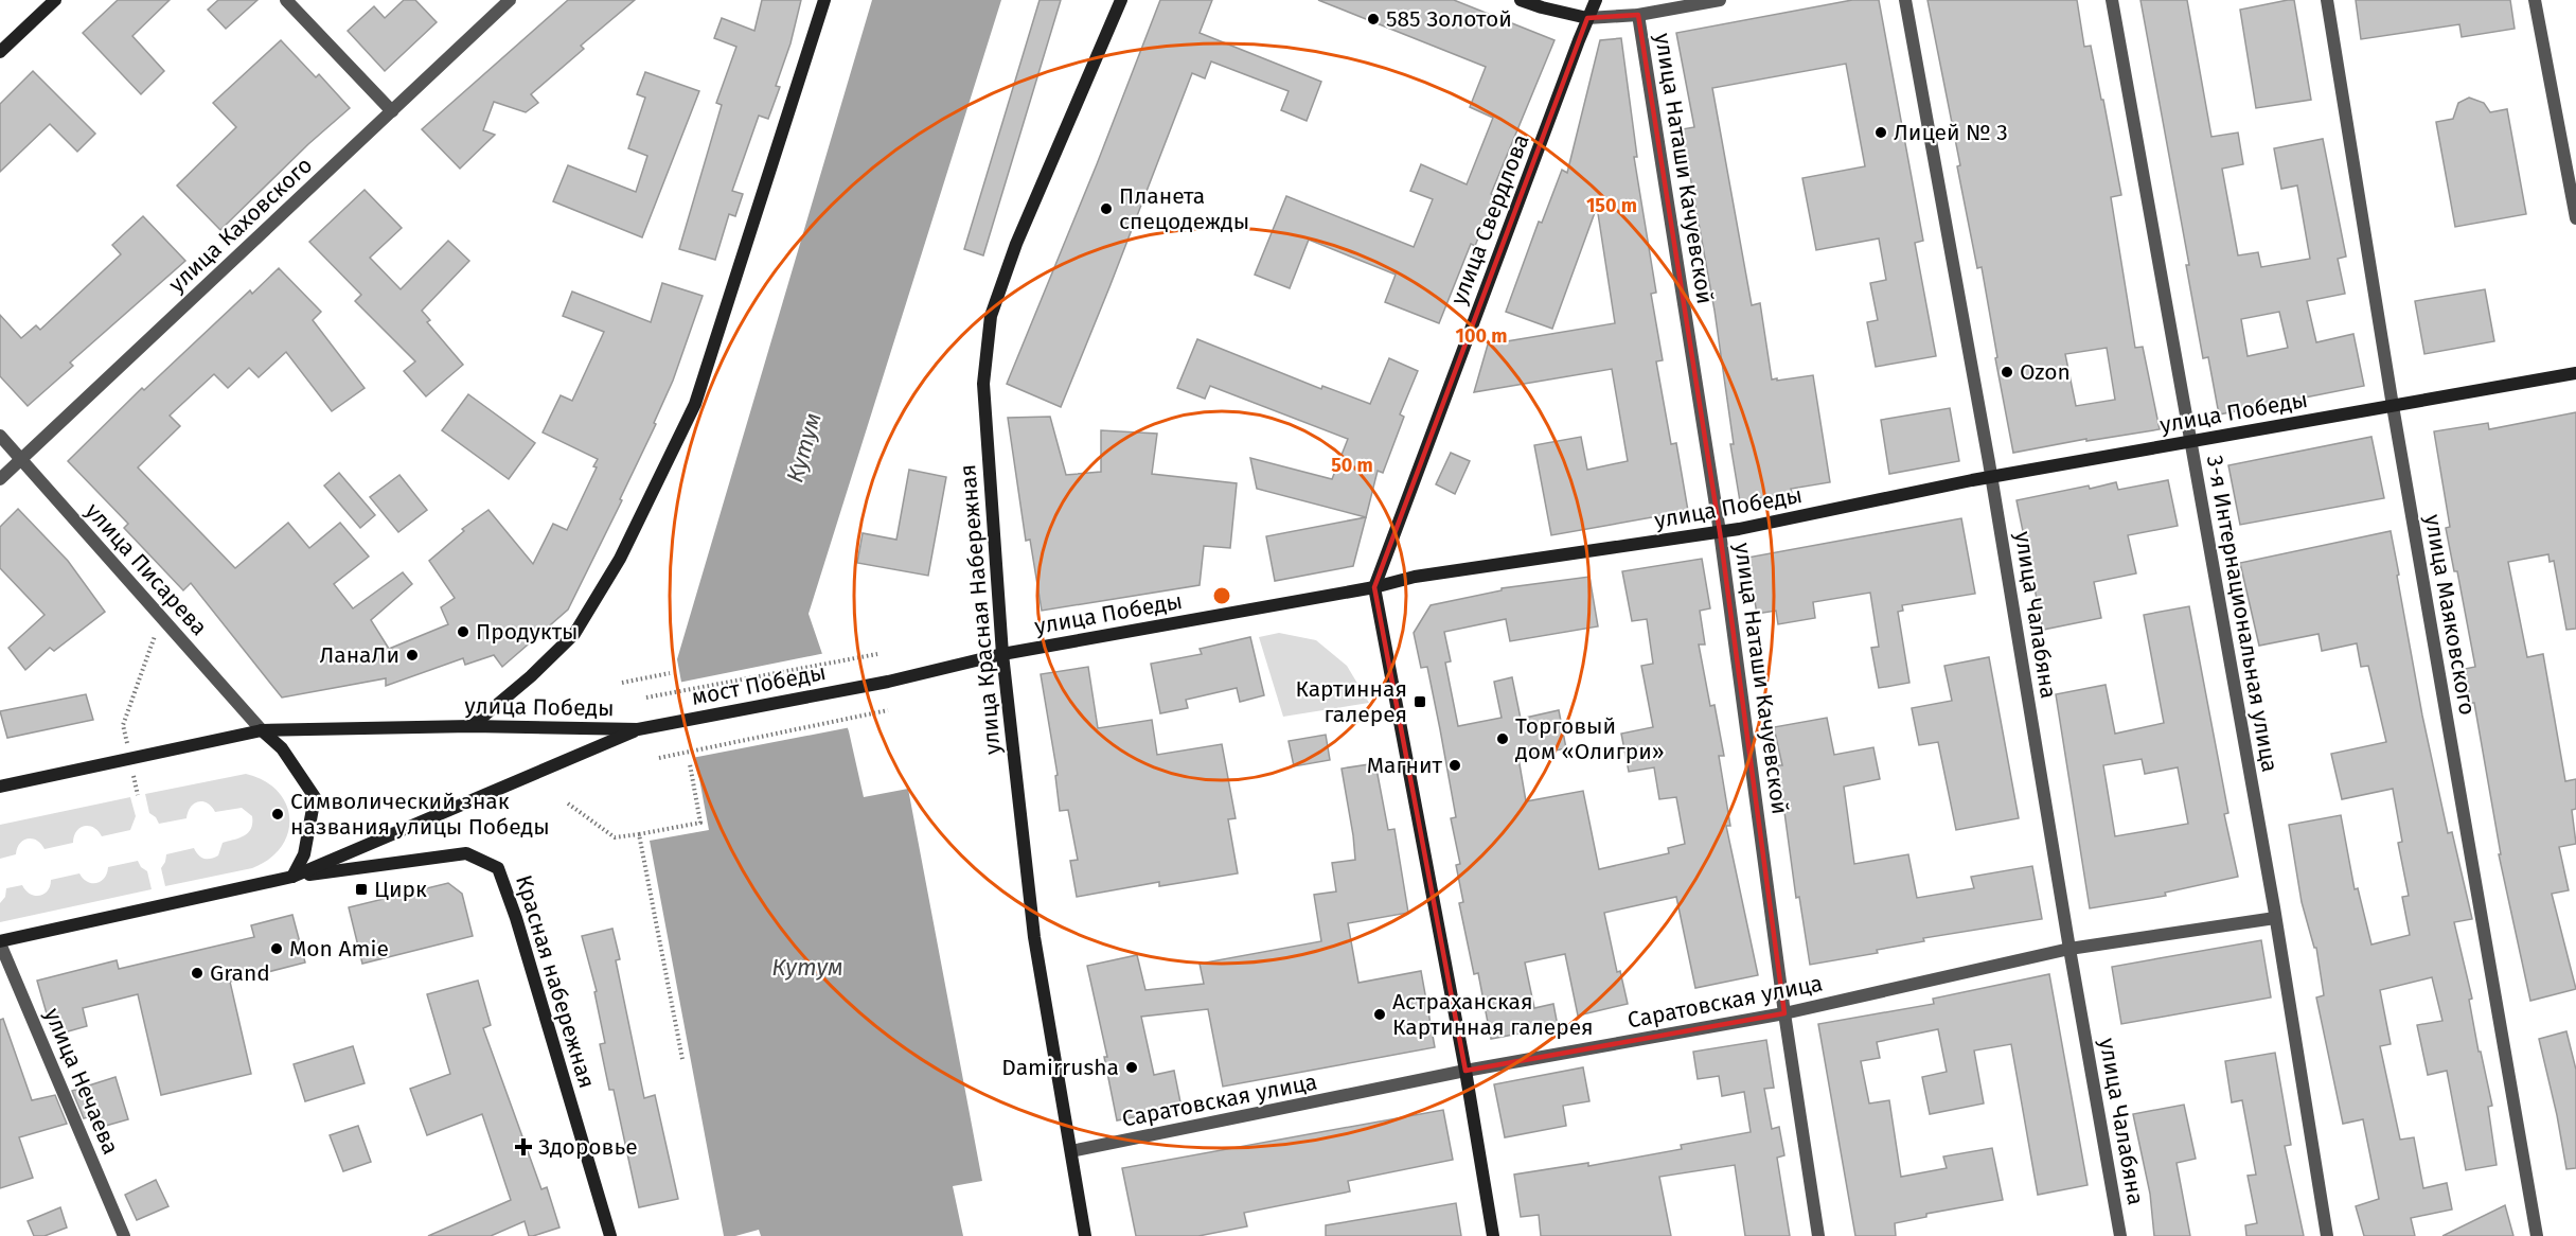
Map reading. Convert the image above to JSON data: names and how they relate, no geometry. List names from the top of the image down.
{
  "streets": {
    "main road": [
      "улица Свердлова",
      "улица Победы",
      "улица Красная Набережная",
      "мост Победы",
      "Красная набережная"
    ],
    "street": [
      "улица Наташи Качуевской",
      "улица Каховского",
      "улица Писарева",
      "3-я Интернациональная улица",
      "улица Чалабяна",
      "улица Маяковского",
      "Саратовская улица",
      "улица Нечаева"
    ]
  },
  "crossings": [
    ["улица Наташи Качуевской", "улица Победы"],
    ["улица Наташи Качуевской", "Саратовская улица"],
    ["улица Свердлова", "улица Победы"],
    ["улица Каховского", "улица Писарева"],
    ["улица Победы", "улица Писарева"],
    ["улица Победы", "улица Красная Набережная"],
    ["улица Победы", "3-я Интернациональная улица"],
    ["улица Победы", "улица Чалабяна"],
    ["улица Победы", "улица Маяковского"],
    ["улица Победы", "мост Победы"],
    ["улица Победы", "Красная набережная"],
    ["улица Победы", "улица Нечаева"],
    ["улица Красная Набережная", "Саратовская улица"],
    ["3-я Интернациональная улица", "Саратовская улица"],
    ["улица Чалабяна", "Саратовская улица"]
  ],
  "water": ["Кутум"],
  "places": {
    "other": [
      "585 Золотой",
      "Лицей № 3",
      "Планета спецодежды",
      "Ozon",
      "Продукты",
      "ЛанаЛи",
      "Торговый дом «Олигри»",
      "Магнит",
      "Символический знак названия улицы Победы",
      "Mon Amie",
      "Grand",
      "Астраханская Картинная галерея",
      "Damirrusha"
    ],
    "transit": ["Картинная галерея", "Цирк"],
    "health": ["Здоровье"]
  },
  "rings": ["150 m", "100 m", "50 m"]
}
